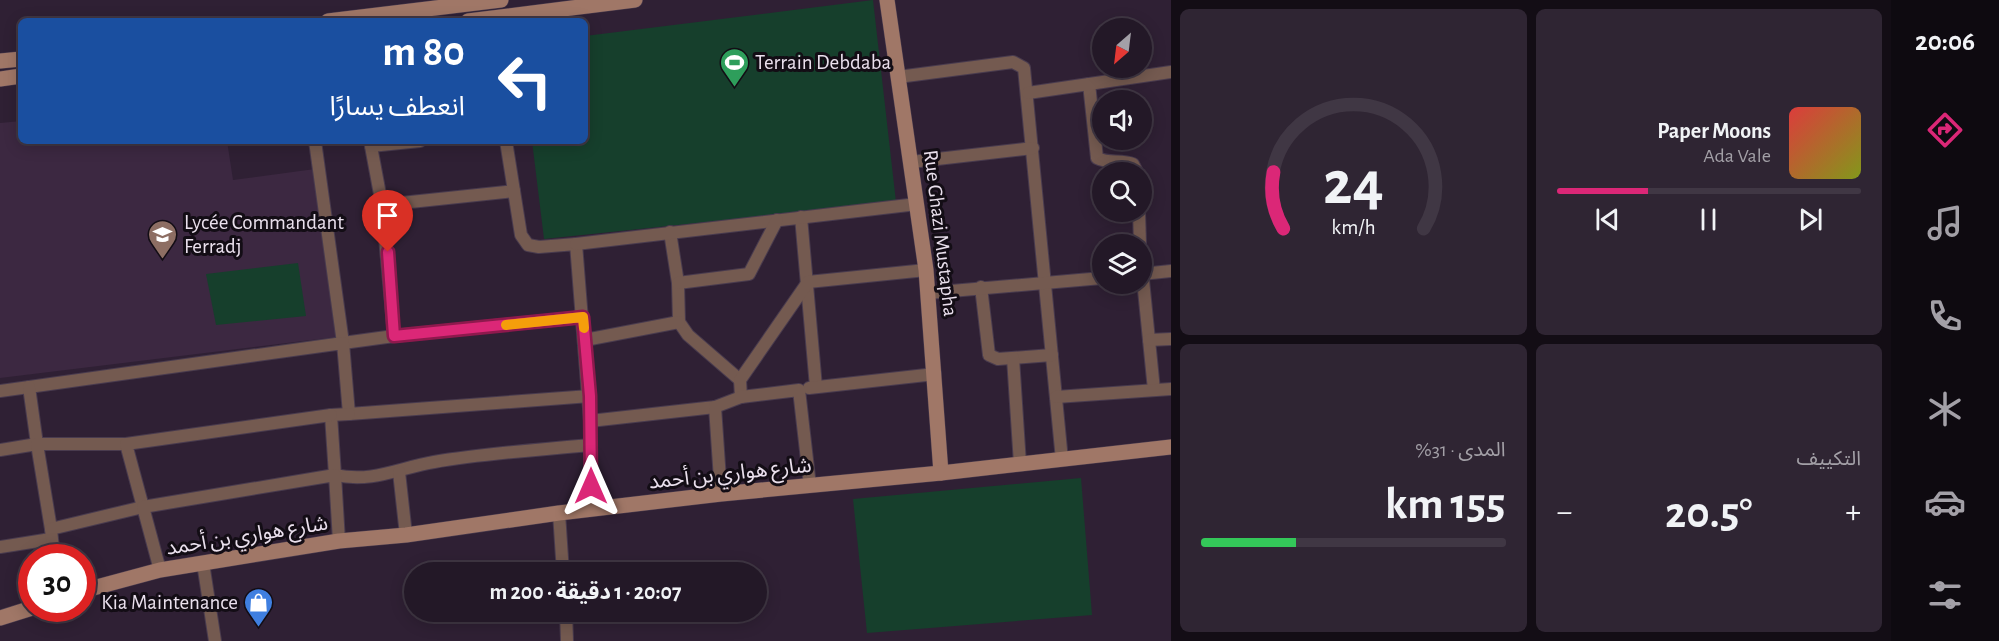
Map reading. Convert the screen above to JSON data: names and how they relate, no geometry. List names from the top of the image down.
{
  "streets": {
    "main road": ["Rue Ghazi Mustapha", "شارع هواري بن أحمد"]
  },
  "crossings": [
    ["Rue Ghazi Mustapha", "شارع هواري بن أحمد"]
  ],
  "places": {
    "sports": ["Terrain Debdaba"],
    "school or university": ["Lycée Commandant Ferradj"],
    "shop": ["Kia Maintenance"]
  },
  "north": "bottom left",
  "page": {
    "tabs": "20:06",
    "turn": ["80 m", "انعطف يسارًا"],
    "song": ["Paper Moons", "Ada Vale"],
    "tile": [
      "التكييف",
      ["المدى · 31%", "155 km"]
    ],
    "heat": ["−", "20.5°", "+"],
    "limit": "30",
    "trip": "20:07 · 1 دقيقة · 200 m",
    "gauge": ["24", "km/h"]
  }
}
